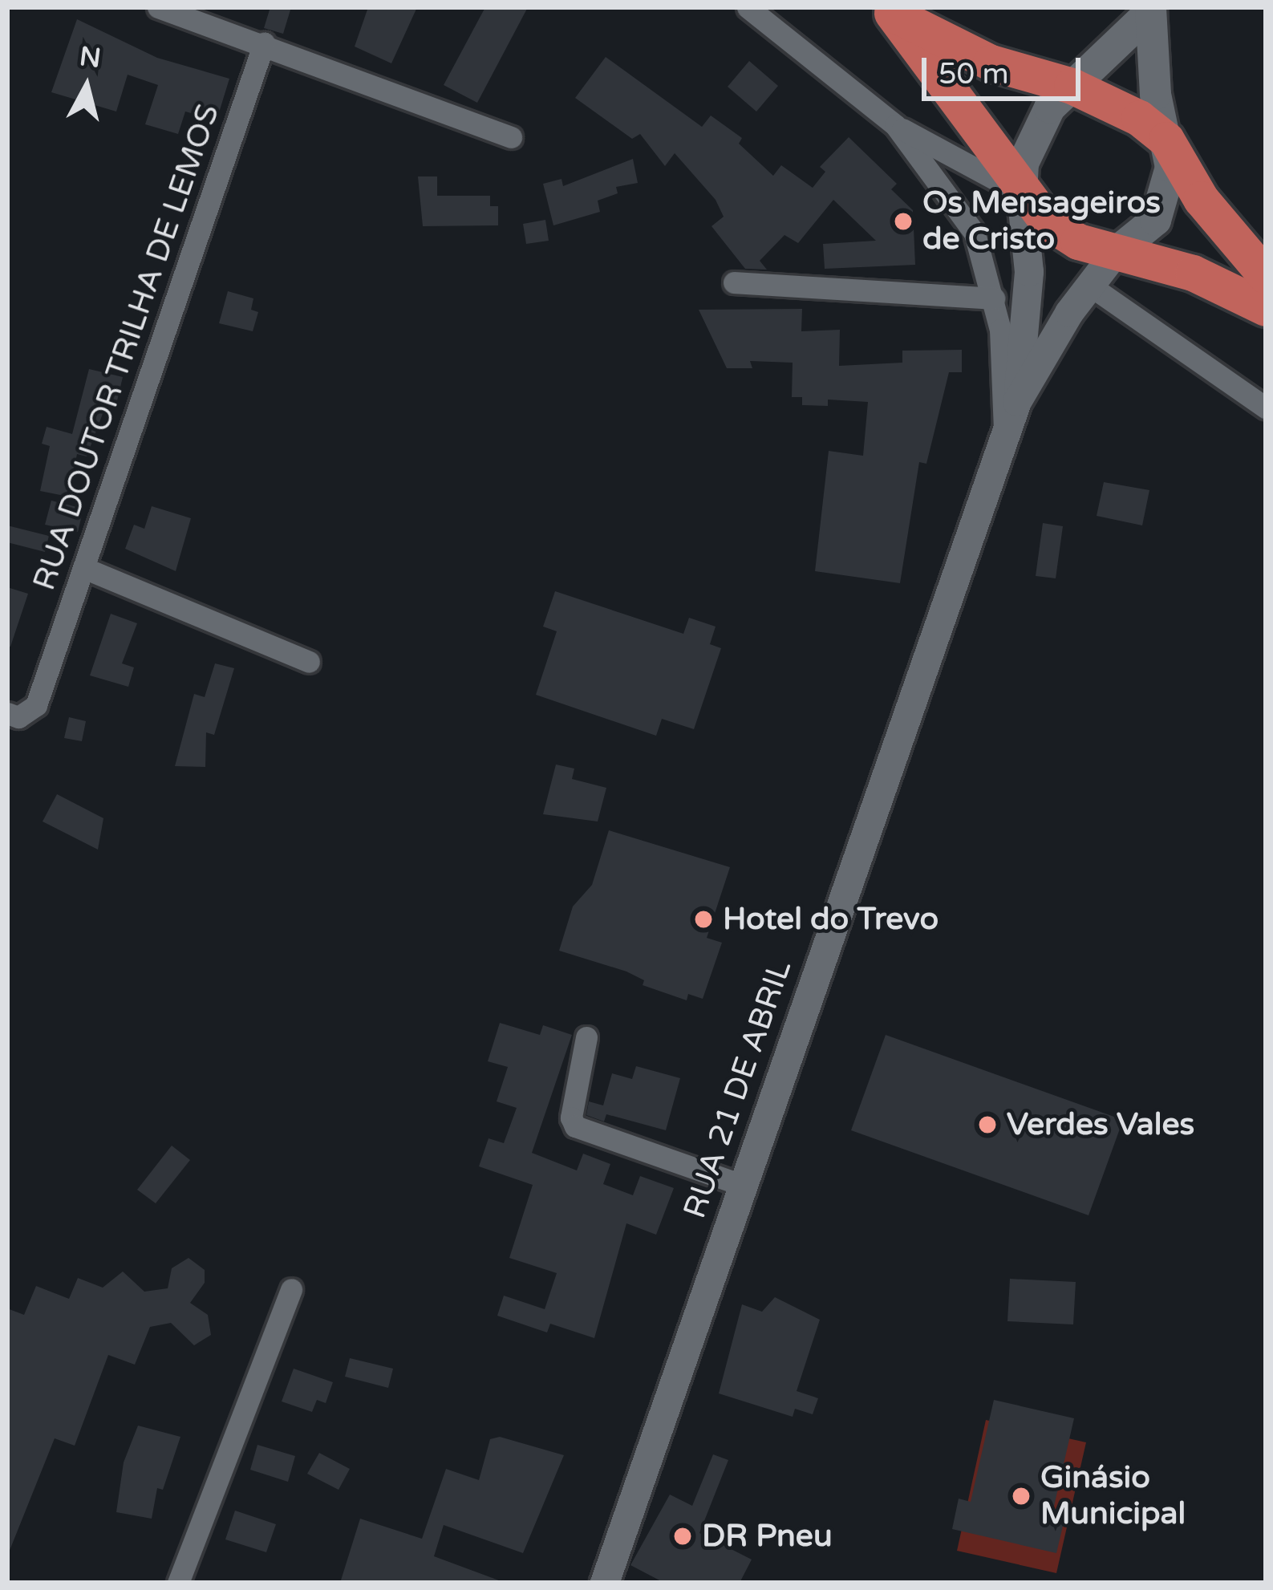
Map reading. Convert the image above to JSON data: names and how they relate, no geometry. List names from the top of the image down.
{
  "streets": {
    "street": ["RUA DOUTOR TRILHA DE LEMOS", "RUA 21 DE ABRIL"]
  },
  "places": [
    "Os Mensageiros de Cristo",
    "Hotel do Trevo",
    "Verdes Vales",
    "Ginásio Municipal",
    "DR Pneu"
  ],
  "scale_bar": "50 m",
  "north": "top"
}
